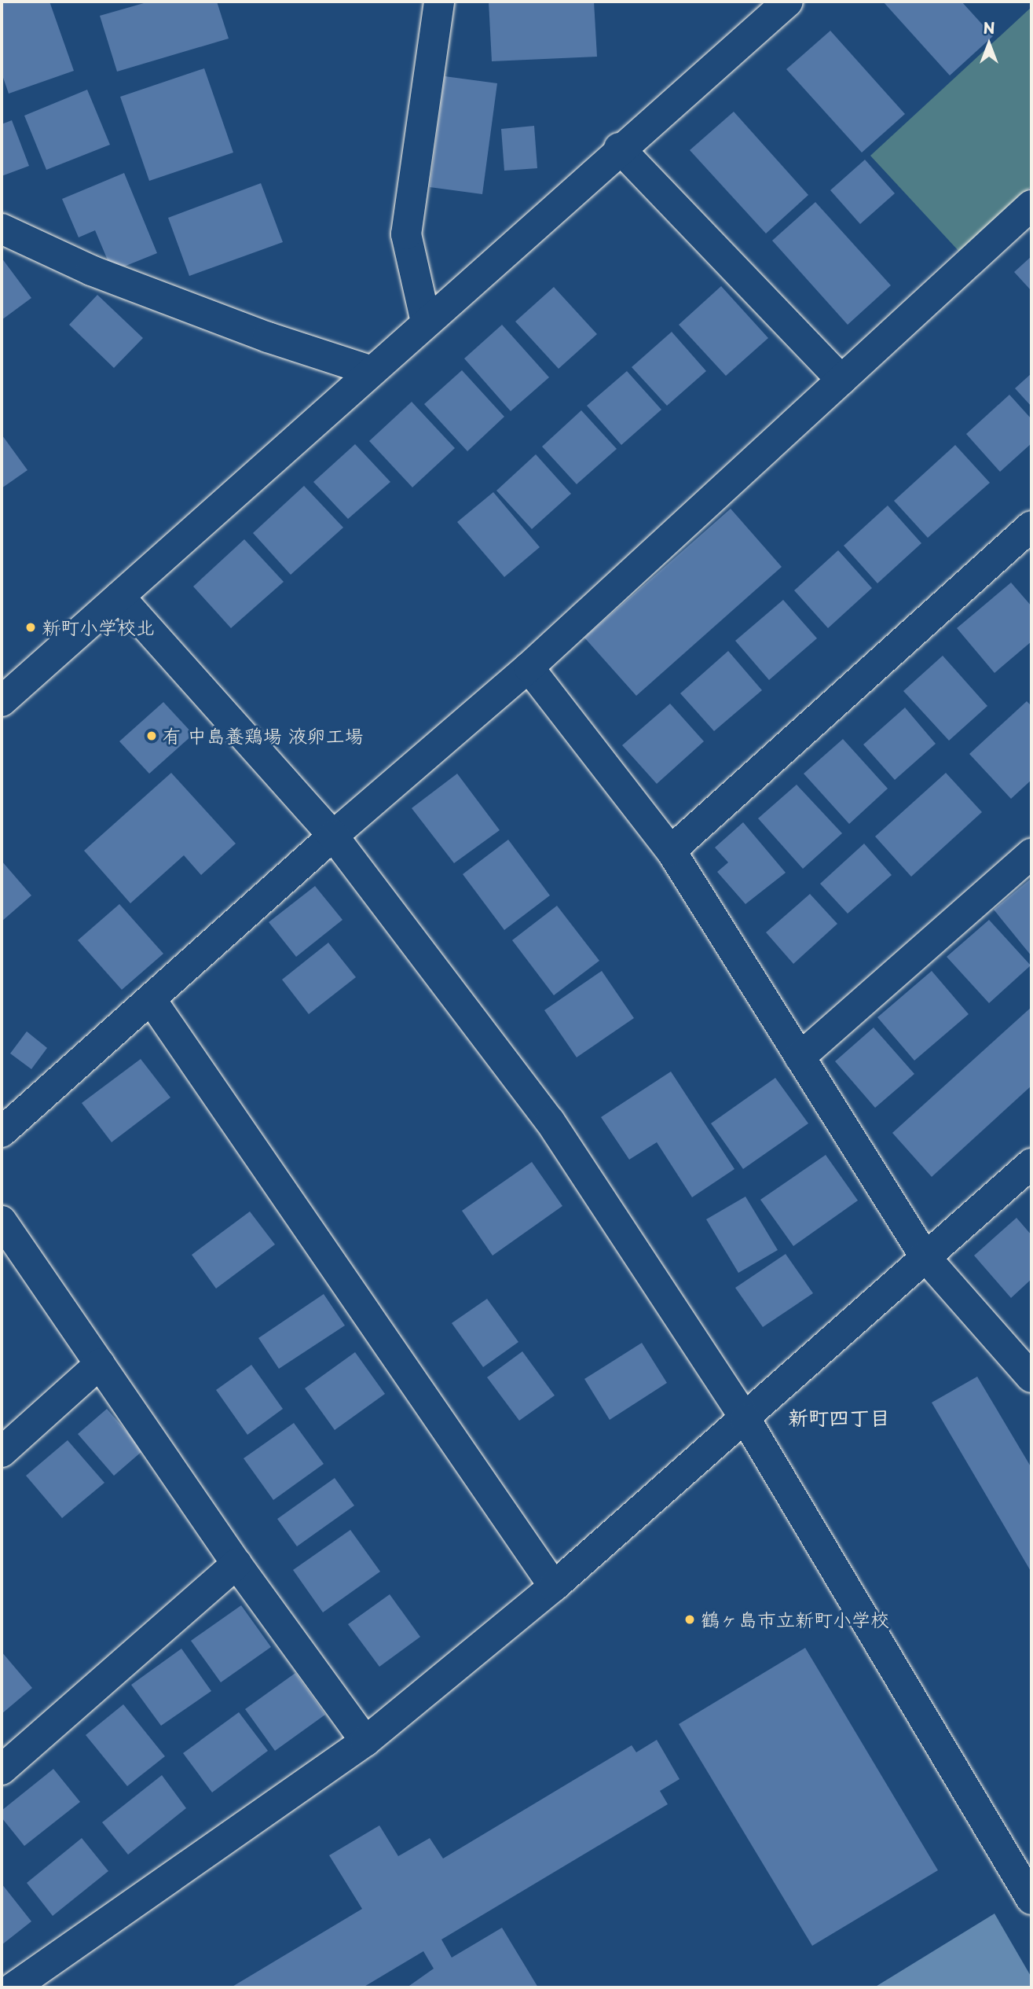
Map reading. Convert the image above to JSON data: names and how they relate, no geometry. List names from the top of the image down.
{
  "districts": ["新町四丁目"],
  "places": ["新町小学校北", "有 中島養鶏場 液卵工場", "鶴ヶ島市立新町小学校"],
  "north": "top"
}
